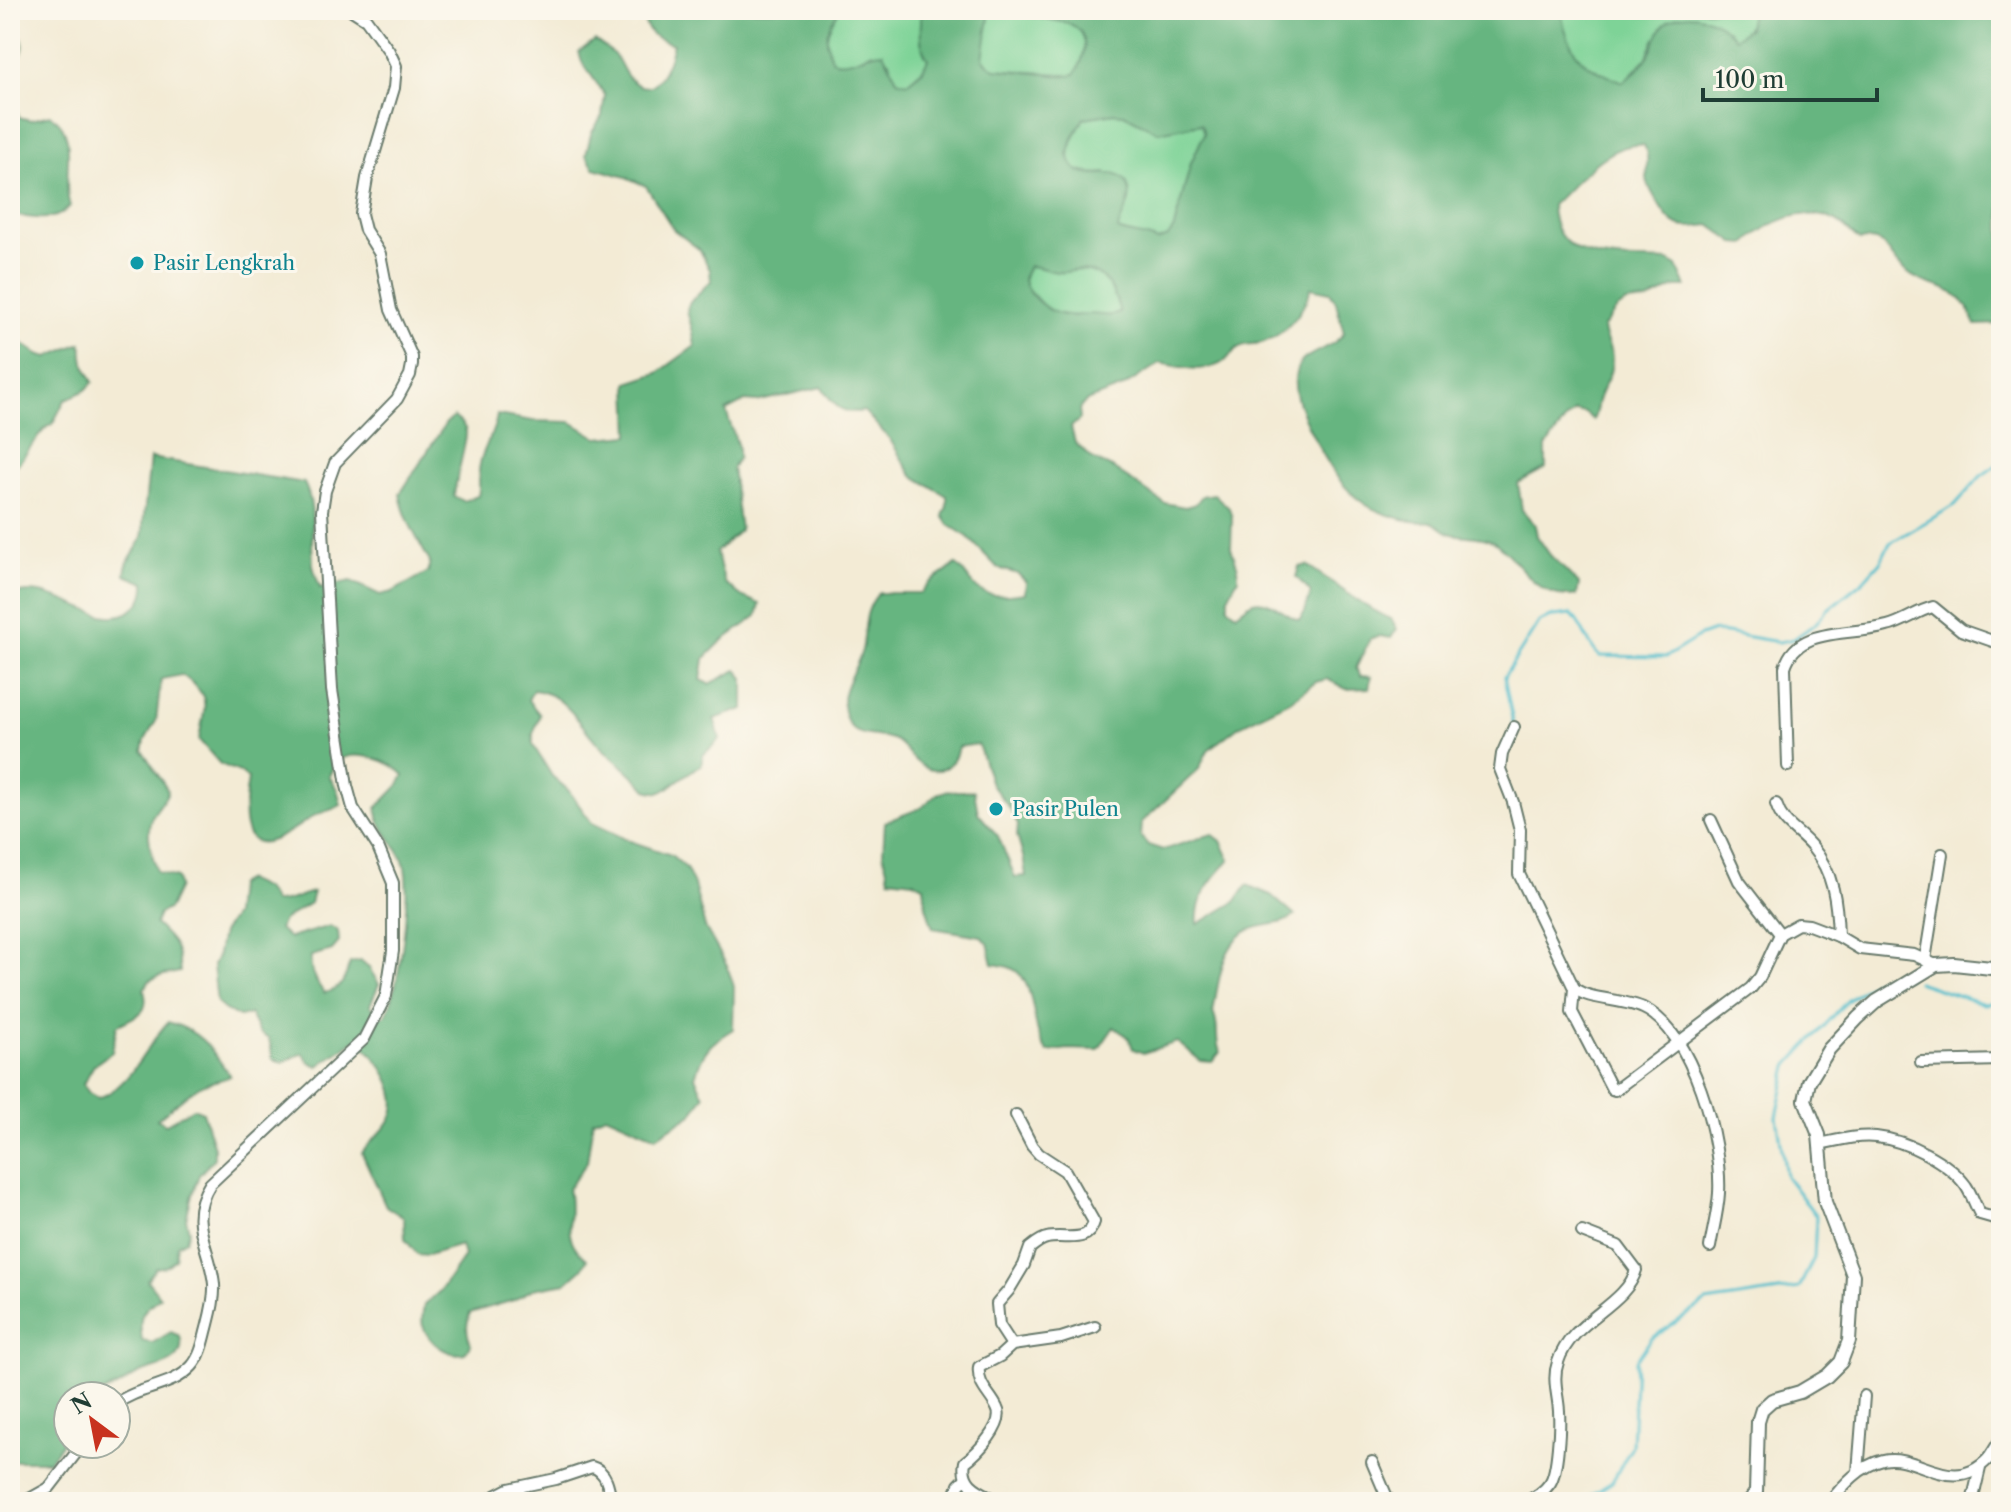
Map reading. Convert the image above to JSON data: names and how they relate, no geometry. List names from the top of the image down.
{
  "places": ["Pasir Lengkrah", "Pasir Pulen"],
  "scale_bar": "100 m",
  "north": "top left"
}
